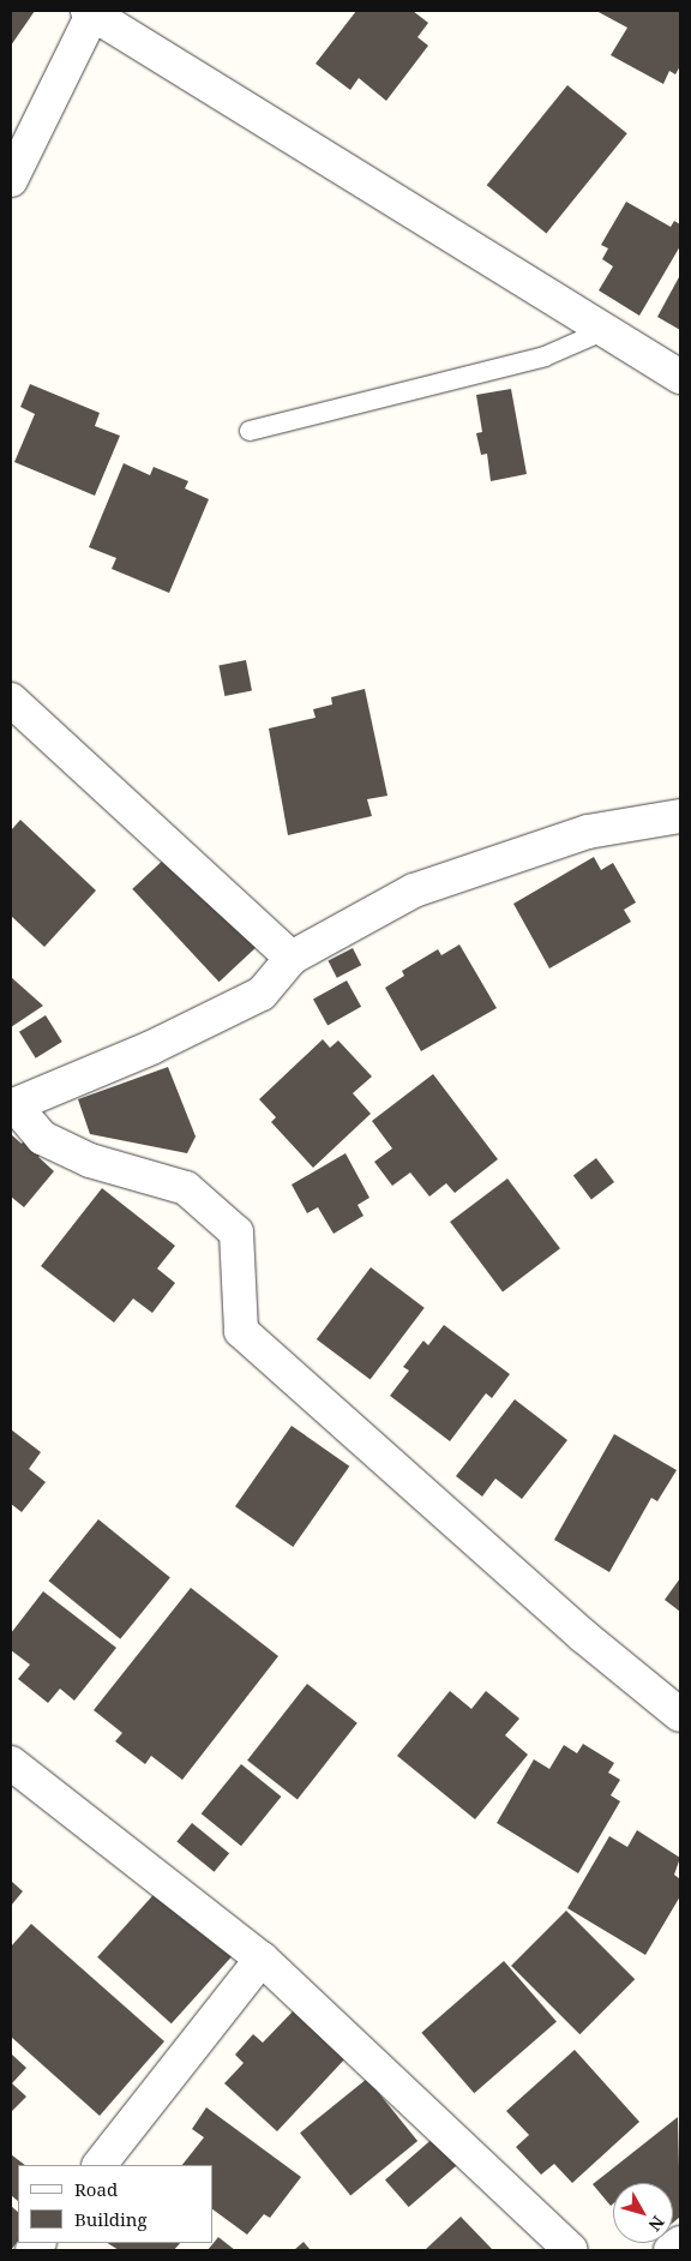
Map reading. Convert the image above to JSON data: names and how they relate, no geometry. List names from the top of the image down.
{
  "legend": ["Road", "Building"],
  "north": "bottom right"
}
